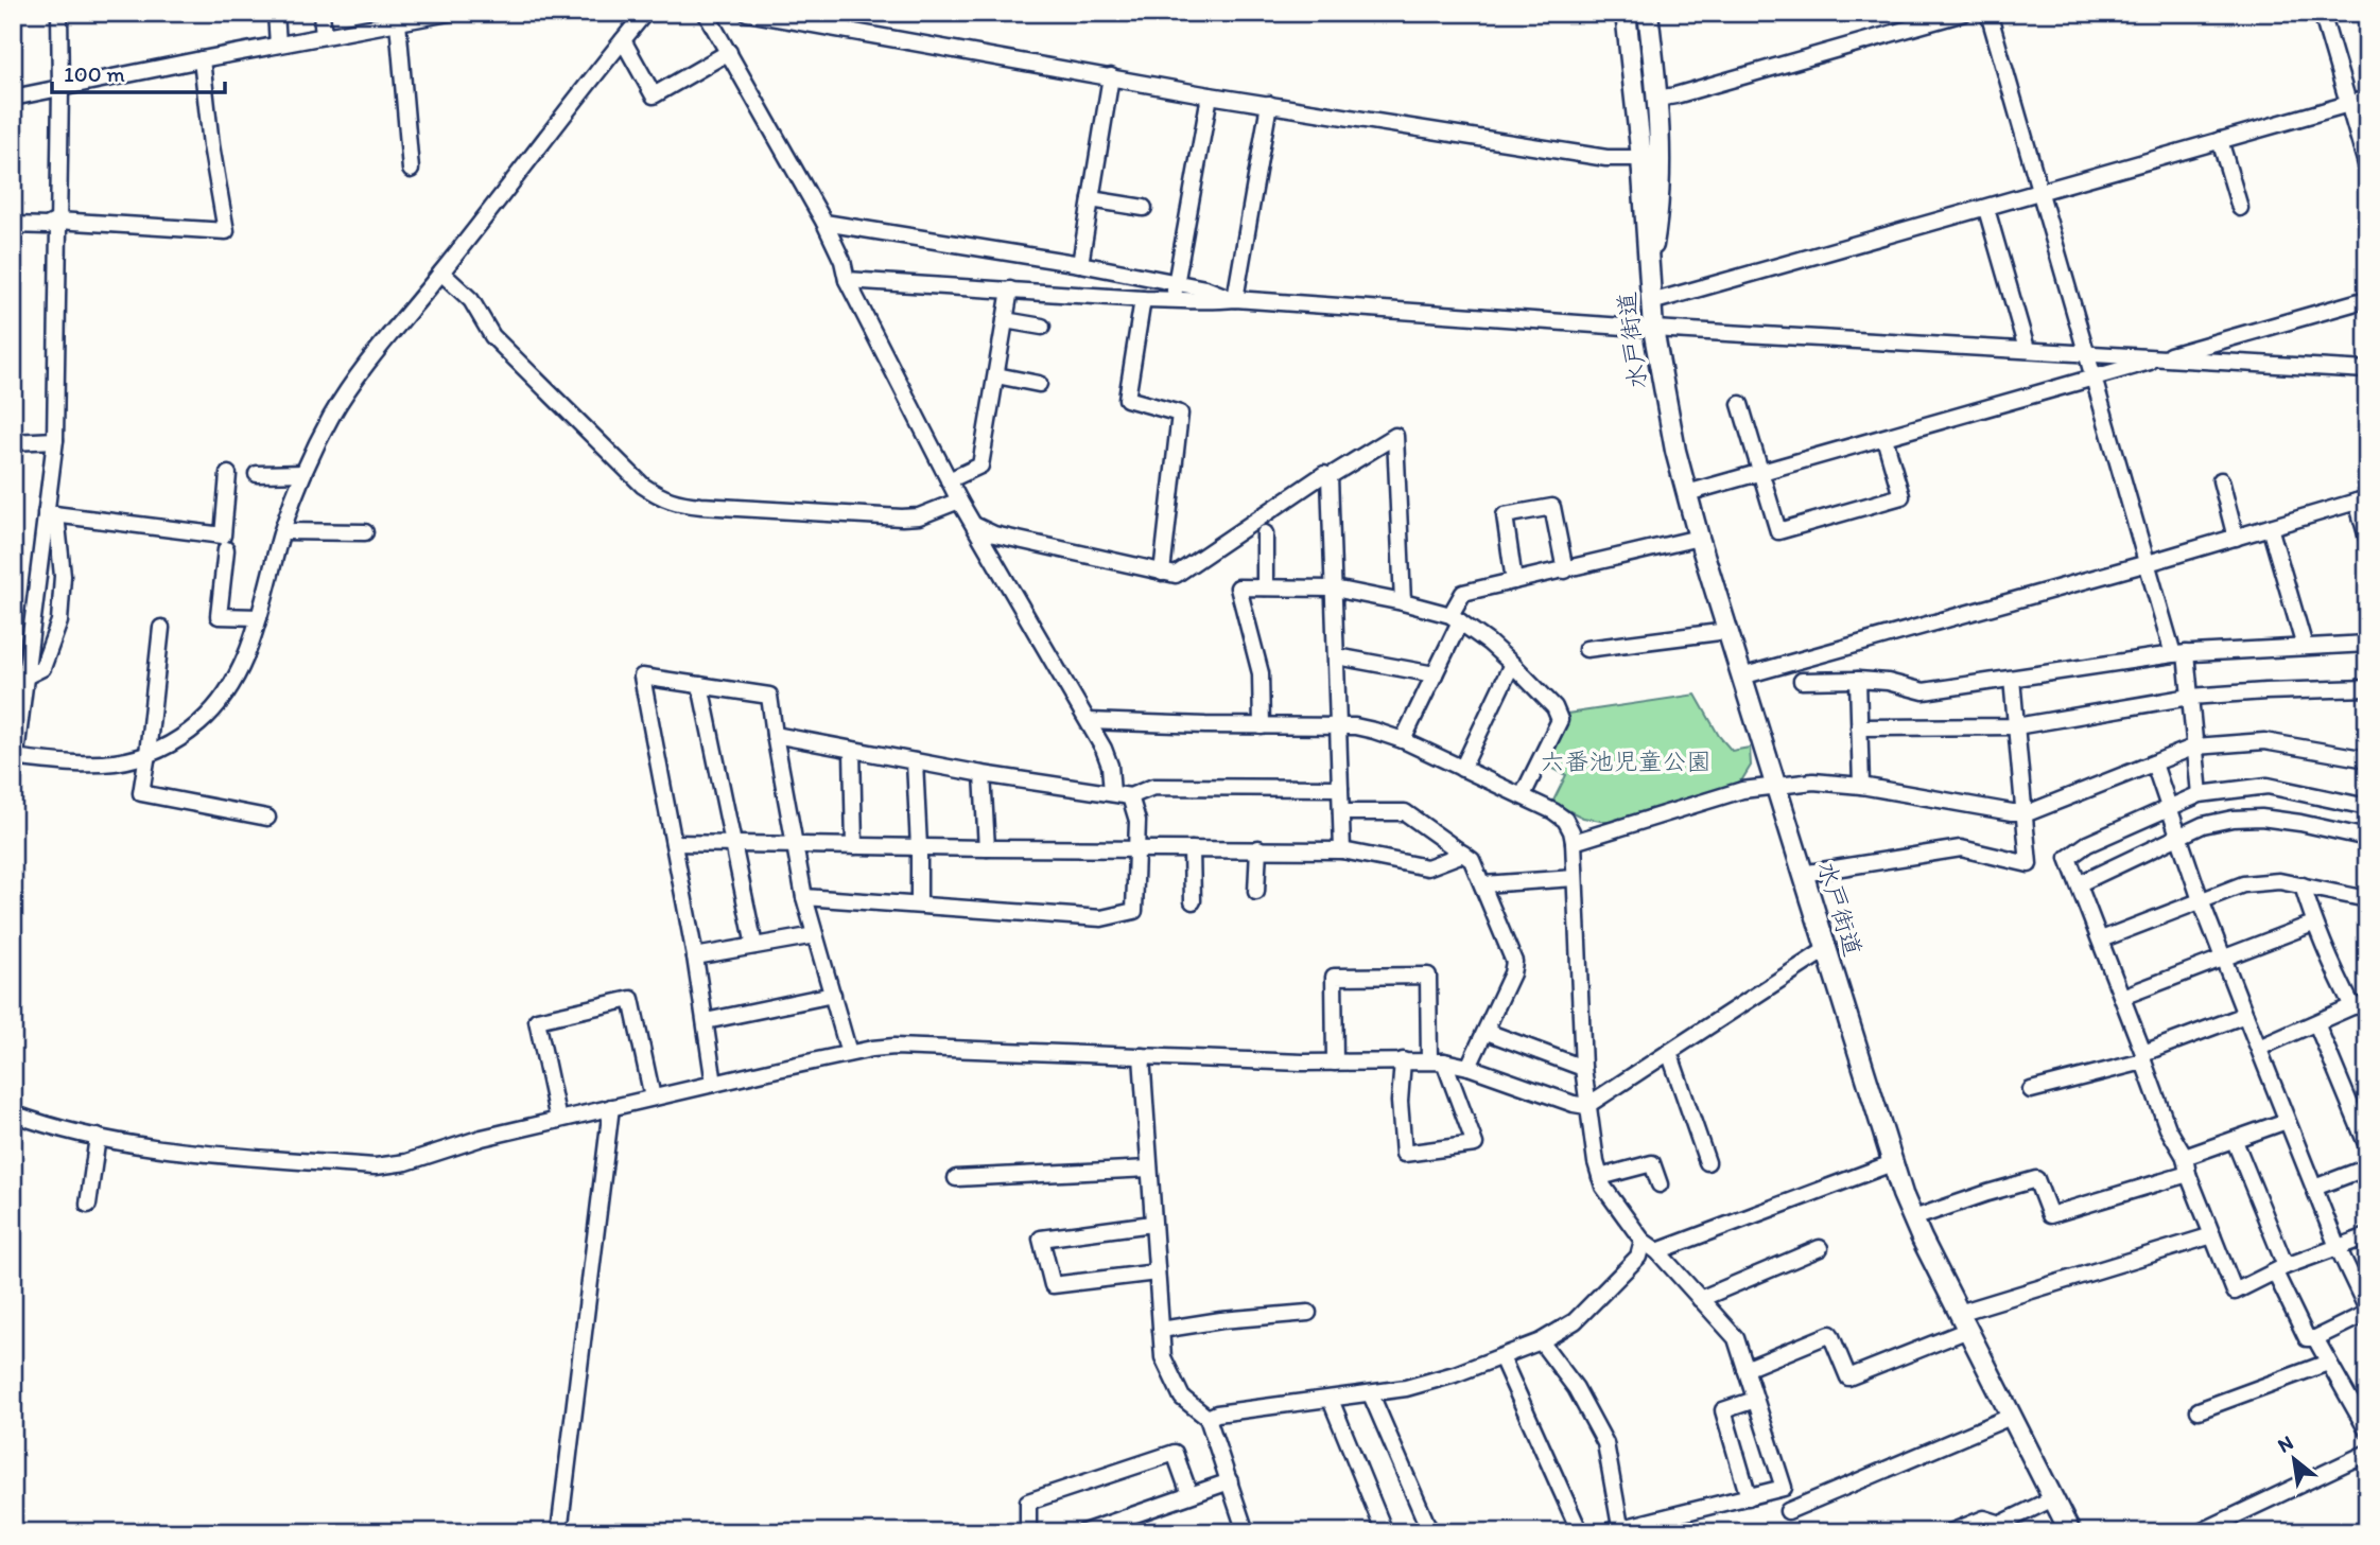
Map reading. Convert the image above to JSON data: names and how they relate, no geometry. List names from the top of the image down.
{
  "streets": {
    "main road": ["水戸街道"]
  },
  "parks": ["六番池児童公園"],
  "scale_bar": "100 m",
  "north": "top left"
}
